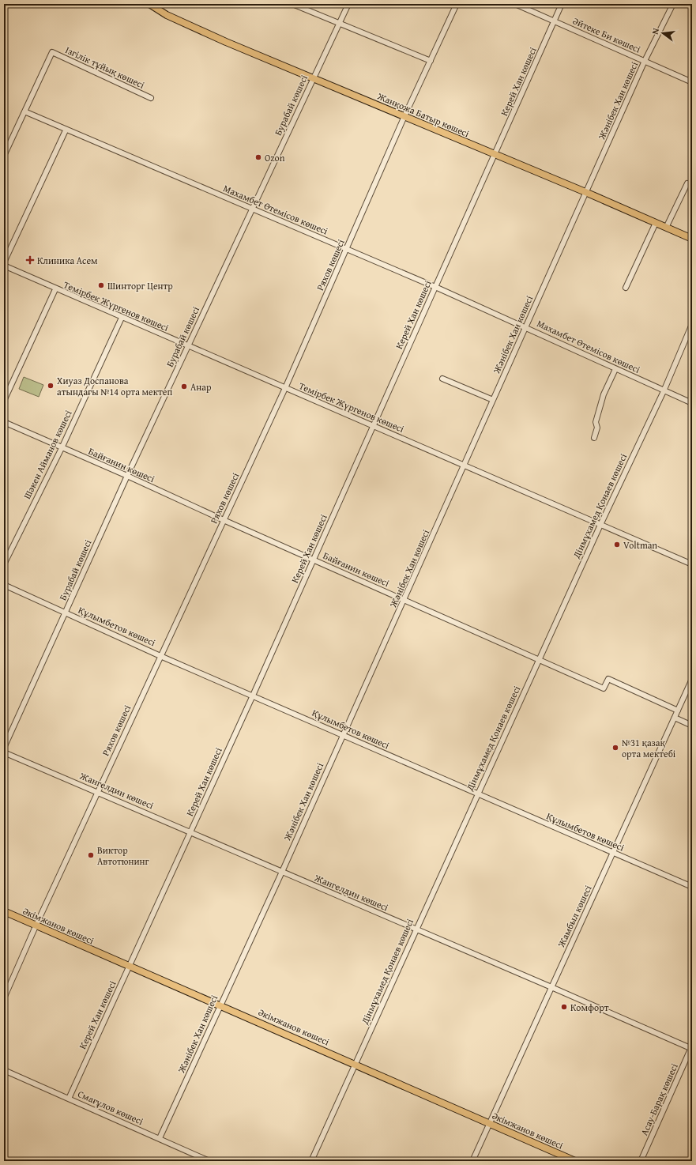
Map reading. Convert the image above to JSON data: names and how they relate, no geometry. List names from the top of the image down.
{
  "streets": {
    "main road": ["Жанқожа Батыр көшесі", "Әкімжанов көшесі"],
    "street": [
      "Әйтеке Би көшесі",
      "Ізгілік тұйық көшесі",
      "Керей Хан көшесі",
      "Жәнібек Хан көшесі",
      "Бурабай көшесі",
      "Махамбет Өтемісов көшесі",
      "Ряхов көшесі",
      "Темірбек Жүргенов көшесі",
      "Шәкен Айманов көшесі",
      "Байғанин көшесі",
      "Дінмұхамед Қонаев көшесі",
      "Құлымбетов көшесі",
      "Жангелдин көшесі",
      "Жамбыл көшесі",
      "Асау-Барақ көшесі",
      "Смағұлов көшесі"
    ]
  },
  "crossings": [
    ["Әйтеке Би көшесі", "Керей Хан көшесі"],
    ["Әйтеке Би көшесі", "Жәнібек Хан көшесі"],
    ["Ізгілік тұйық көшесі", "Махамбет Өтемісов көшесі"],
    ["Керей Хан көшесі", "Жанқожа Батыр көшесі"],
    ["Керей Хан көшесі", "Махамбет Өтемісов көшесі"],
    ["Керей Хан көшесі", "Темірбек Жүргенов көшесі"],
    ["Керей Хан көшесі", "Байғанин көшесі"],
    ["Керей Хан көшесі", "Құлымбетов көшесі"],
    ["Керей Хан көшесі", "Жангелдин көшесі"],
    ["Керей Хан көшесі", "Әкімжанов көшесі"],
    ["Керей Хан көшесі", "Смағұлов көшесі"],
    ["Жәнібек Хан көшесі", "Жанқожа Батыр көшесі"],
    ["Жәнібек Хан көшесі", "Махамбет Өтемісов көшесі"],
    ["Жәнібек Хан көшесі", "Темірбек Жүргенов көшесі"],
    ["Жәнібек Хан көшесі", "Байғанин көшесі"],
    ["Жәнібек Хан көшесі", "Құлымбетов көшесі"],
    ["Жәнібек Хан көшесі", "Жангелдин көшесі"],
    ["Жәнібек Хан көшесі", "Әкімжанов көшесі"],
    ["Жәнібек Хан көшесі", "Смағұлов көшесі"],
    ["Бурабай көшесі", "Жанқожа Батыр көшесі"],
    ["Бурабай көшесі", "Махамбет Өтемісов көшесі"],
    ["Бурабай көшесі", "Темірбек Жүргенов көшесі"],
    ["Бурабай көшесі", "Байғанин көшесі"],
    ["Бурабай көшесі", "Құлымбетов көшесі"],
    ["Жанқожа Батыр көшесі", "Ряхов көшесі"],
    ["Махамбет Өтемісов көшесі", "Ряхов көшесі"],
    ["Махамбет Өтемісов көшесі", "Дінмұхамед Қонаев көшесі"],
    ["Ряхов көшесі", "Темірбек Жүргенов көшесі"],
    ["Ряхов көшесі", "Байғанин көшесі"],
    ["Ряхов көшесі", "Құлымбетов көшесі"],
    ["Ряхов көшесі", "Жангелдин көшесі"],
    ["Ряхов көшесі", "Әкімжанов көшесі"],
    ["Темірбек Жүргенов көшесі", "Шәкен Айманов көшесі"],
    ["Темірбек Жүргенов көшесі", "Дінмұхамед Қонаев көшесі"],
    ["Шәкен Айманов көшесі", "Байғанин көшесі"],
    ["Байғанин көшесі", "Дінмұхамед Қонаев көшесі"],
    ["Байғанин көшесі", "Жамбыл көшесі"],
    ["Дінмұхамед Қонаев көшесі", "Құлымбетов көшесі"],
    ["Дінмұхамед Қонаев көшесі", "Жангелдин көшесі"],
    ["Дінмұхамед Қонаев көшесі", "Әкімжанов көшесі"],
    ["Құлымбетов көшесі", "Жамбыл көшесі"],
    ["Жангелдин көшесі", "Жамбыл көшесі"],
    ["Жангелдин көшесі", "Асау-Барақ көшесі"],
    ["Жамбыл көшесі", "Әкімжанов көшесі"]
  ],
  "places": {
    "other": [
      "Ozon",
      "Шинторг Центр",
      "Хиуаз Доспанова атындағы №14 орта мектеп",
      "Анар",
      "Voltman",
      "№31 қазақ орта мектебі",
      "Виктор Автотюнинг",
      "Комфорт"
    ],
    "health": ["Клиника Асем"]
  },
  "north": "left"
}
